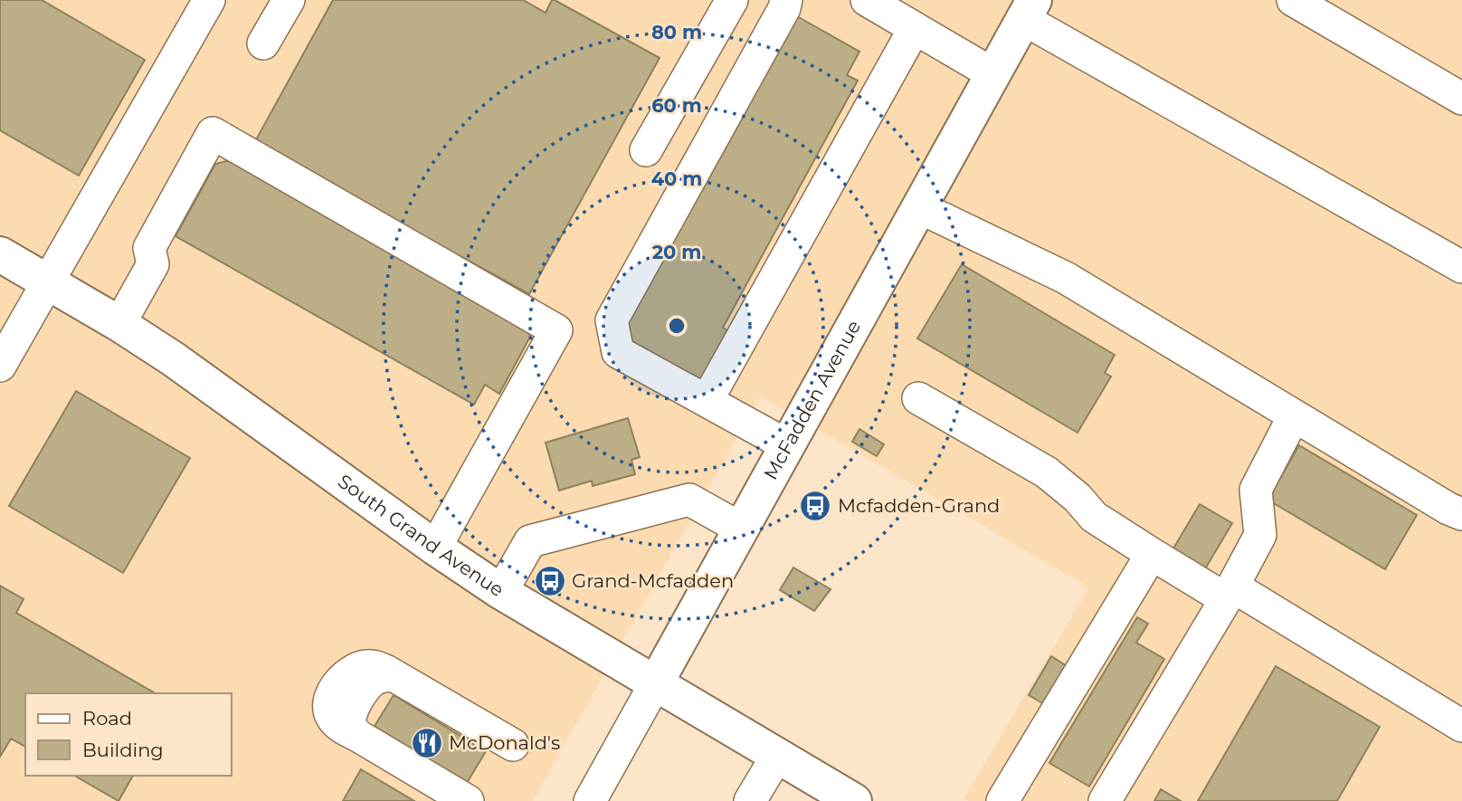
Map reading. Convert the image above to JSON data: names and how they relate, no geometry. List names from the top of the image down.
{
  "streets": {
    "main road": ["McFadden Avenue", "South Grand Avenue"]
  },
  "crossings": [
    ["McFadden Avenue", "South Grand Avenue"]
  ],
  "places": {
    "bus stop": ["Mcfadden-Grand", "Grand-Mcfadden"],
    "restaurant": ["McDonald's"]
  },
  "legend": ["Road", "Building"],
  "rings": [
    "80 m",
    "60 m",
    "40 m",
    "20 m"
  ]
}
